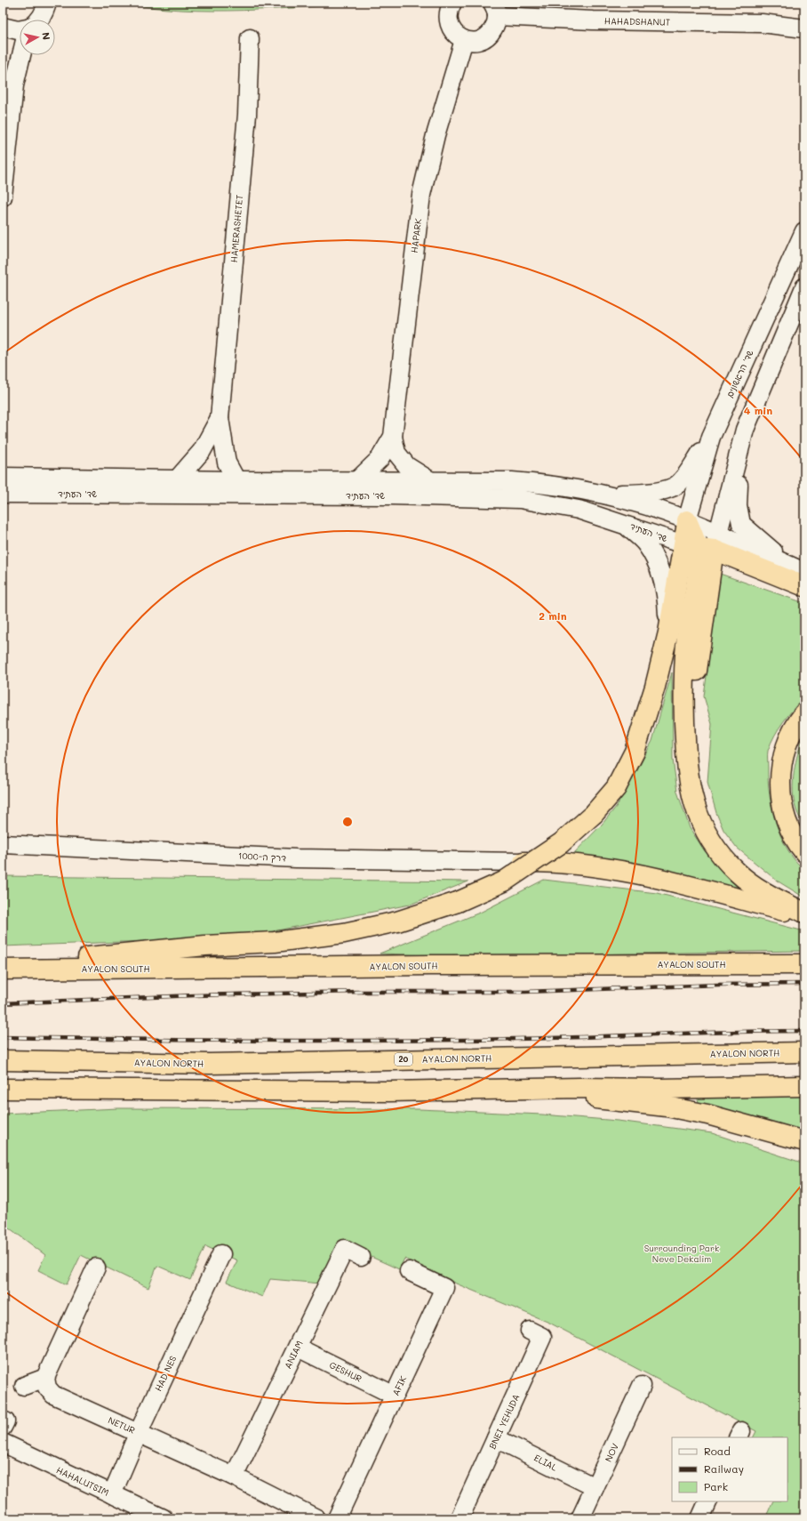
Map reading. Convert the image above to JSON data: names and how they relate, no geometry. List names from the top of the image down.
{
  "streets": {
    "highway": ["AYALON SOUTH", "AYALON NORTH", "20"],
    "street": [
      "HAHADSHANUT",
      "HAMERASHETET",
      "HAPARK",
      "שד' הראשונים",
      "שד' העתיד",
      "דרך ה-1000",
      "ANIAM",
      "GESHUR",
      "HAD NES",
      "AFIK",
      "BNEI YEHUDA",
      "NETUR",
      "NOV",
      "ELIAL",
      "HAHALUTSIM"
    ]
  },
  "crossings": [
    ["HAMERASHETET", "שד' העתיד"],
    ["HAPARK", "שד' העתיד"],
    ["שד' הראשונים", "שד' העתיד"],
    ["ANIAM", "GESHUR"],
    ["ANIAM", "NETUR"],
    ["GESHUR", "AFIK"],
    ["HAD NES", "NETUR"],
    ["HAD NES", "HAHALUTSIM"],
    ["BNEI YEHUDA", "ELIAL"],
    ["NOV", "ELIAL"]
  ],
  "parks": ["Surrounding Park Neve Dekalim"],
  "legend": ["Road", "Railway", "Park"],
  "north": "right",
  "rings": ["4 min", "2 min"]
}
